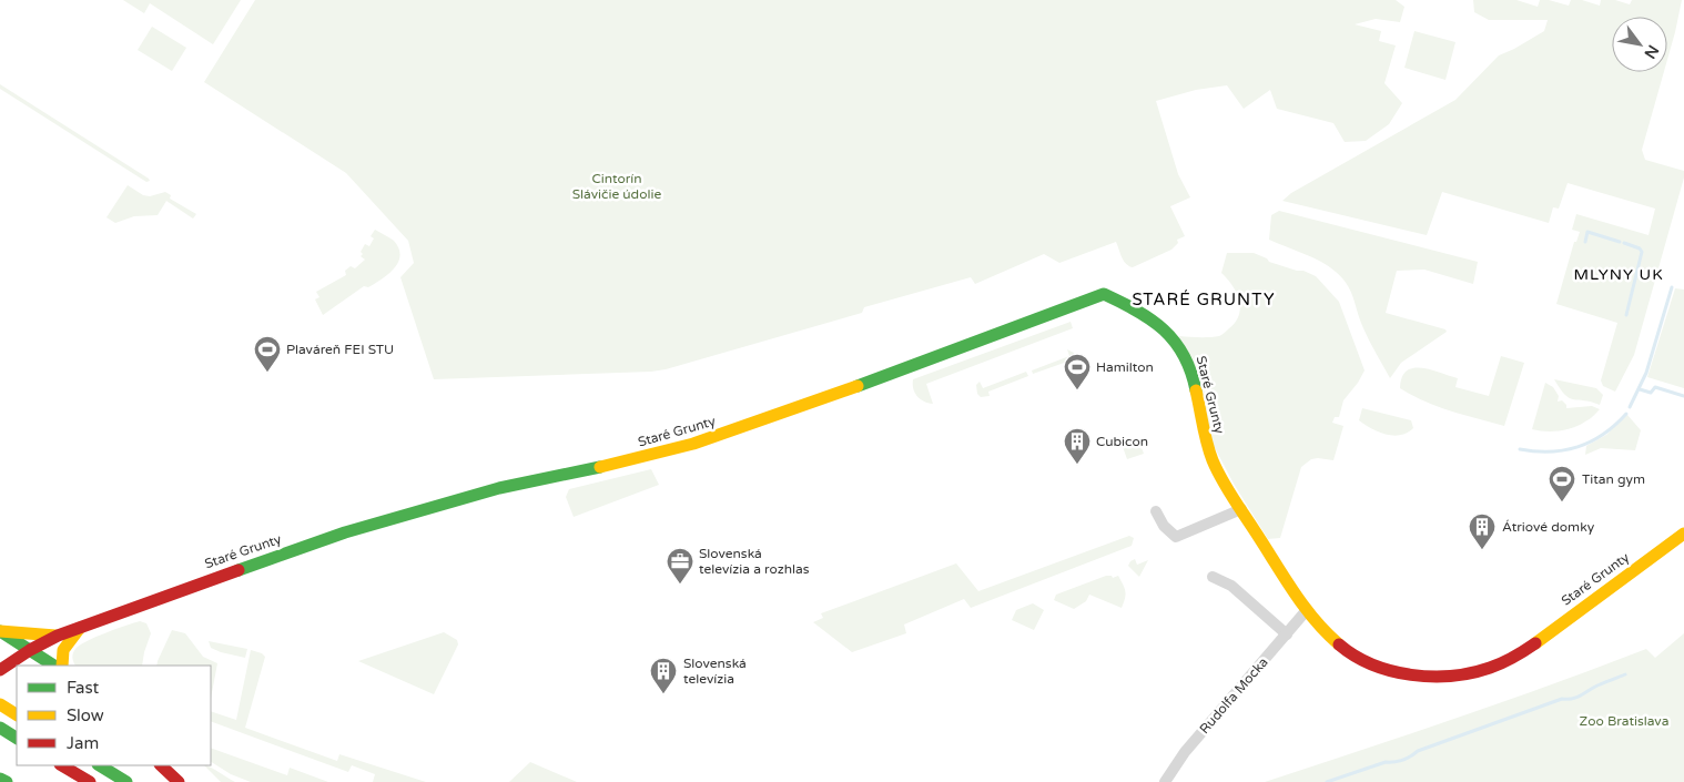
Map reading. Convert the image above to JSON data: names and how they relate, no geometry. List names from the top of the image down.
{
  "streets": {
    "main road": ["Staré Grunty"],
    "street": ["Rudolfa Mocka"]
  },
  "crossings": [
    ["Staré Grunty", "Rudolfa Mocka"]
  ],
  "districts": ["MLYNY UK", "STARÉ GRUNTY"],
  "parks": ["Cintorín Slávičie údolie", "Zoo Bratislava"],
  "places": {
    "sports": ["Plaváreň FEI STU", "Hamilton", "Titan gym"],
    "building": ["Cubicon", "Átriové domky", "Slovenská televízia"],
    "office": ["Slovenská televízia a rozhlas"]
  },
  "legend": ["Fast", "Slow", "Jam"],
  "north": "bottom right"
}
